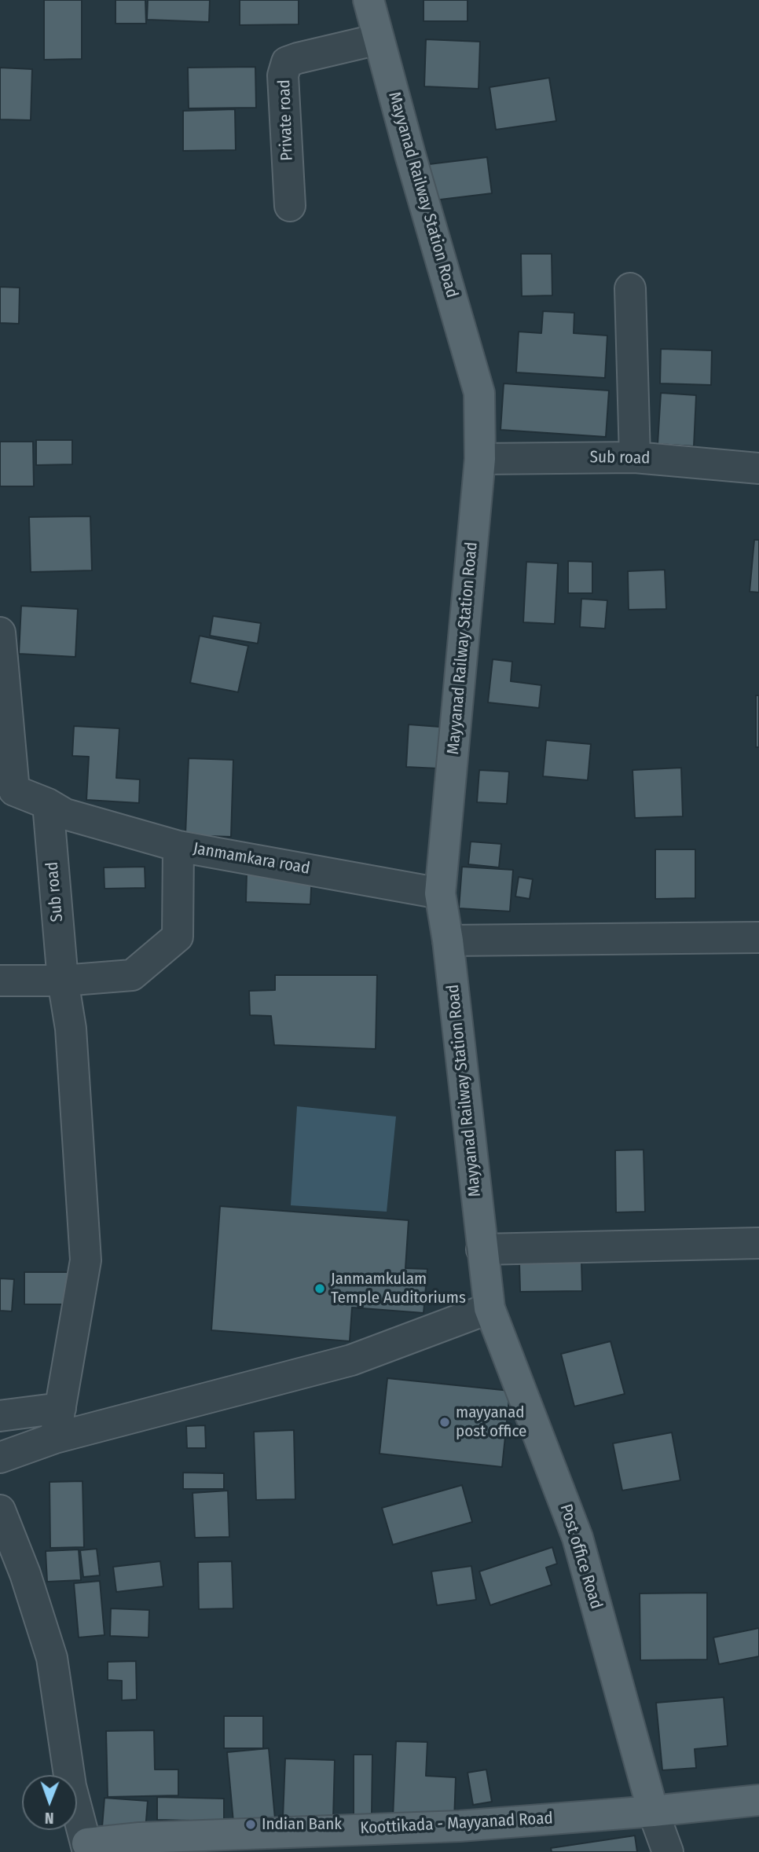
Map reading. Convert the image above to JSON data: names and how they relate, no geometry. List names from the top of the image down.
{
  "streets": {
    "main road": ["Mayyanad Railway Station Road", "Post office Road", "Koottikada - Mayyanad Road"],
    "street": ["Private road", "Sub road", "Janmamkara road"]
  },
  "crossings": [
    ["Private road", "Mayyanad Railway Station Road"],
    ["Mayyanad Railway Station Road", "Sub road"],
    ["Mayyanad Railway Station Road", "Janmamkara road"],
    ["Mayyanad Railway Station Road", "Post office Road"],
    ["Sub road", "Janmamkara road"],
    ["Post office Road", "Koottikada - Mayyanad Road"]
  ],
  "places": ["Janmamkulam Temple Auditoriums", "mayyanad post office", "Indian Bank"],
  "north": "bottom"
}
